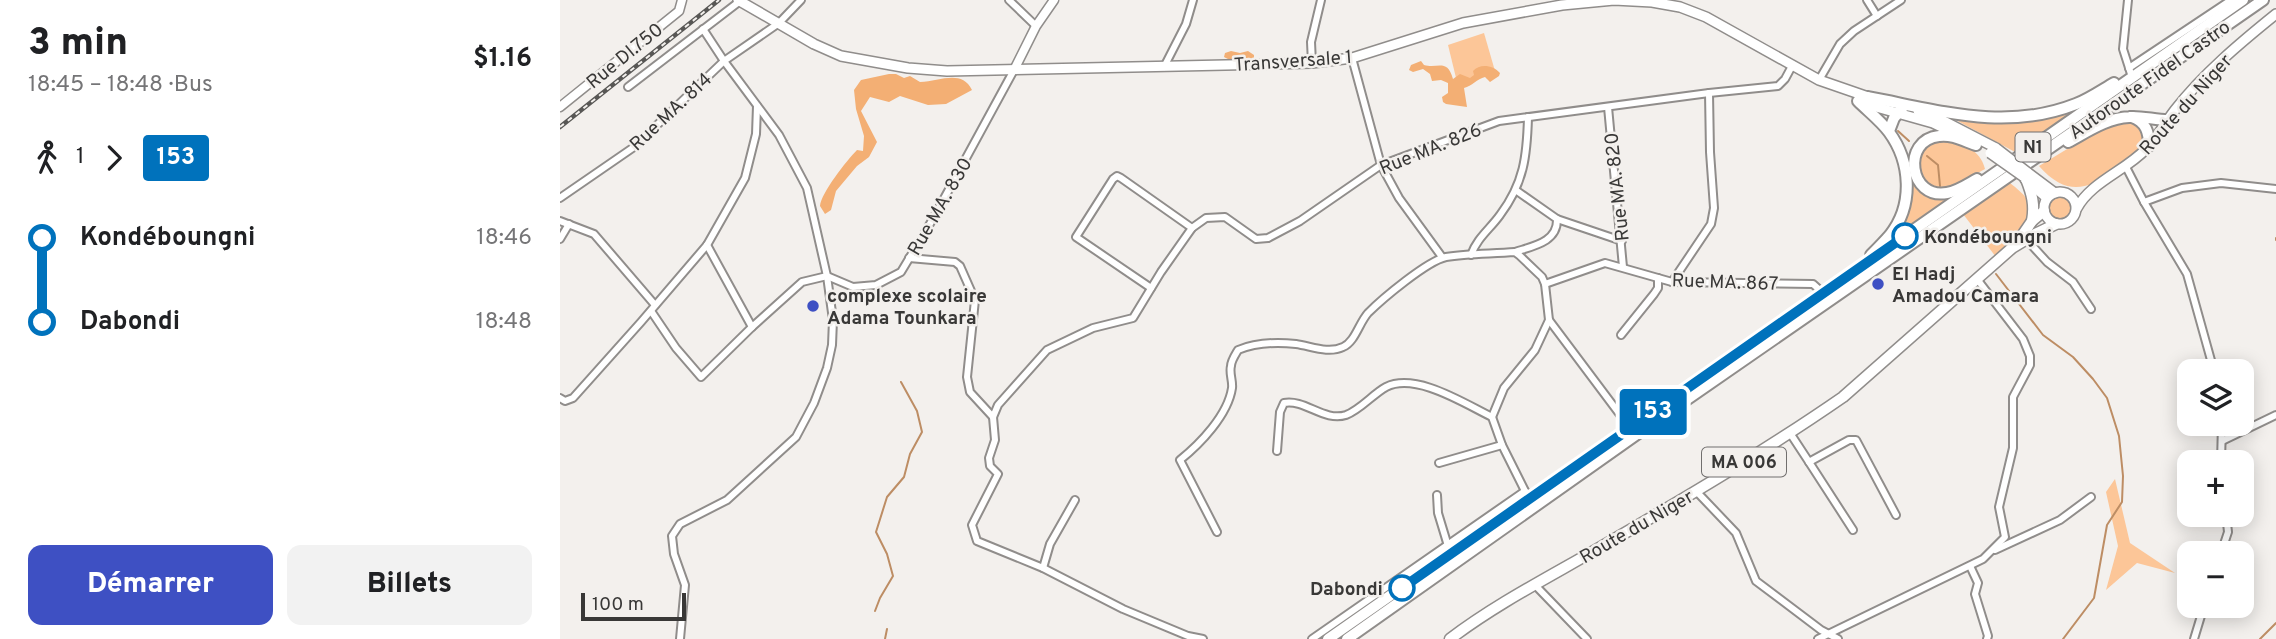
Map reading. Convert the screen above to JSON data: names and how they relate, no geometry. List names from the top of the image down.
{
  "streets": {
    "highway": ["Autoroute Fidel Castro", "N1"],
    "main road": ["Transversale 1", "Route du Niger", "MA 006"],
    "street": [
      "Rue DI.750",
      "Rue MA. 814",
      "Rue MA. 826",
      "Rue MA. 820",
      "Rue MA. 830",
      "Rue MA. 867"
    ]
  },
  "crossings": [
    ["Transversale 1", "Route du Niger"],
    ["Transversale 1", "Rue MA. 814"],
    ["Transversale 1", "Rue MA. 826"],
    ["Transversale 1", "Rue MA. 830"],
    ["Autoroute Fidel Castro", "Rue MA. 867"],
    ["Rue MA. 826", "Rue MA. 820"],
    ["Rue MA. 820", "Rue MA. 867"]
  ],
  "places": [
    "Kondéboungni",
    "El Hadj Amadou Camara",
    "complexe scolaire Adama Tounkara",
    "Dabondi"
  ],
  "lines": ["bus line 153"],
  "scale_bar": "100 m",
  "page": {
    "heading": ["3 min", "18:45 – 18:48 · Bus", "$1.16"],
    "on_map": "153",
    "legs": ["1", "153"],
    "list": [
      {
        "name": "Kondéboungni",
        "value": "18:46"
      },
      {
        "name": "Dabondi",
        "value": "18:48"
      }
    ],
    "map_buttons": ["+", "−"],
    "buttons": ["Démarrer", "Billets"],
    "scale": "100 m"
  }
}
